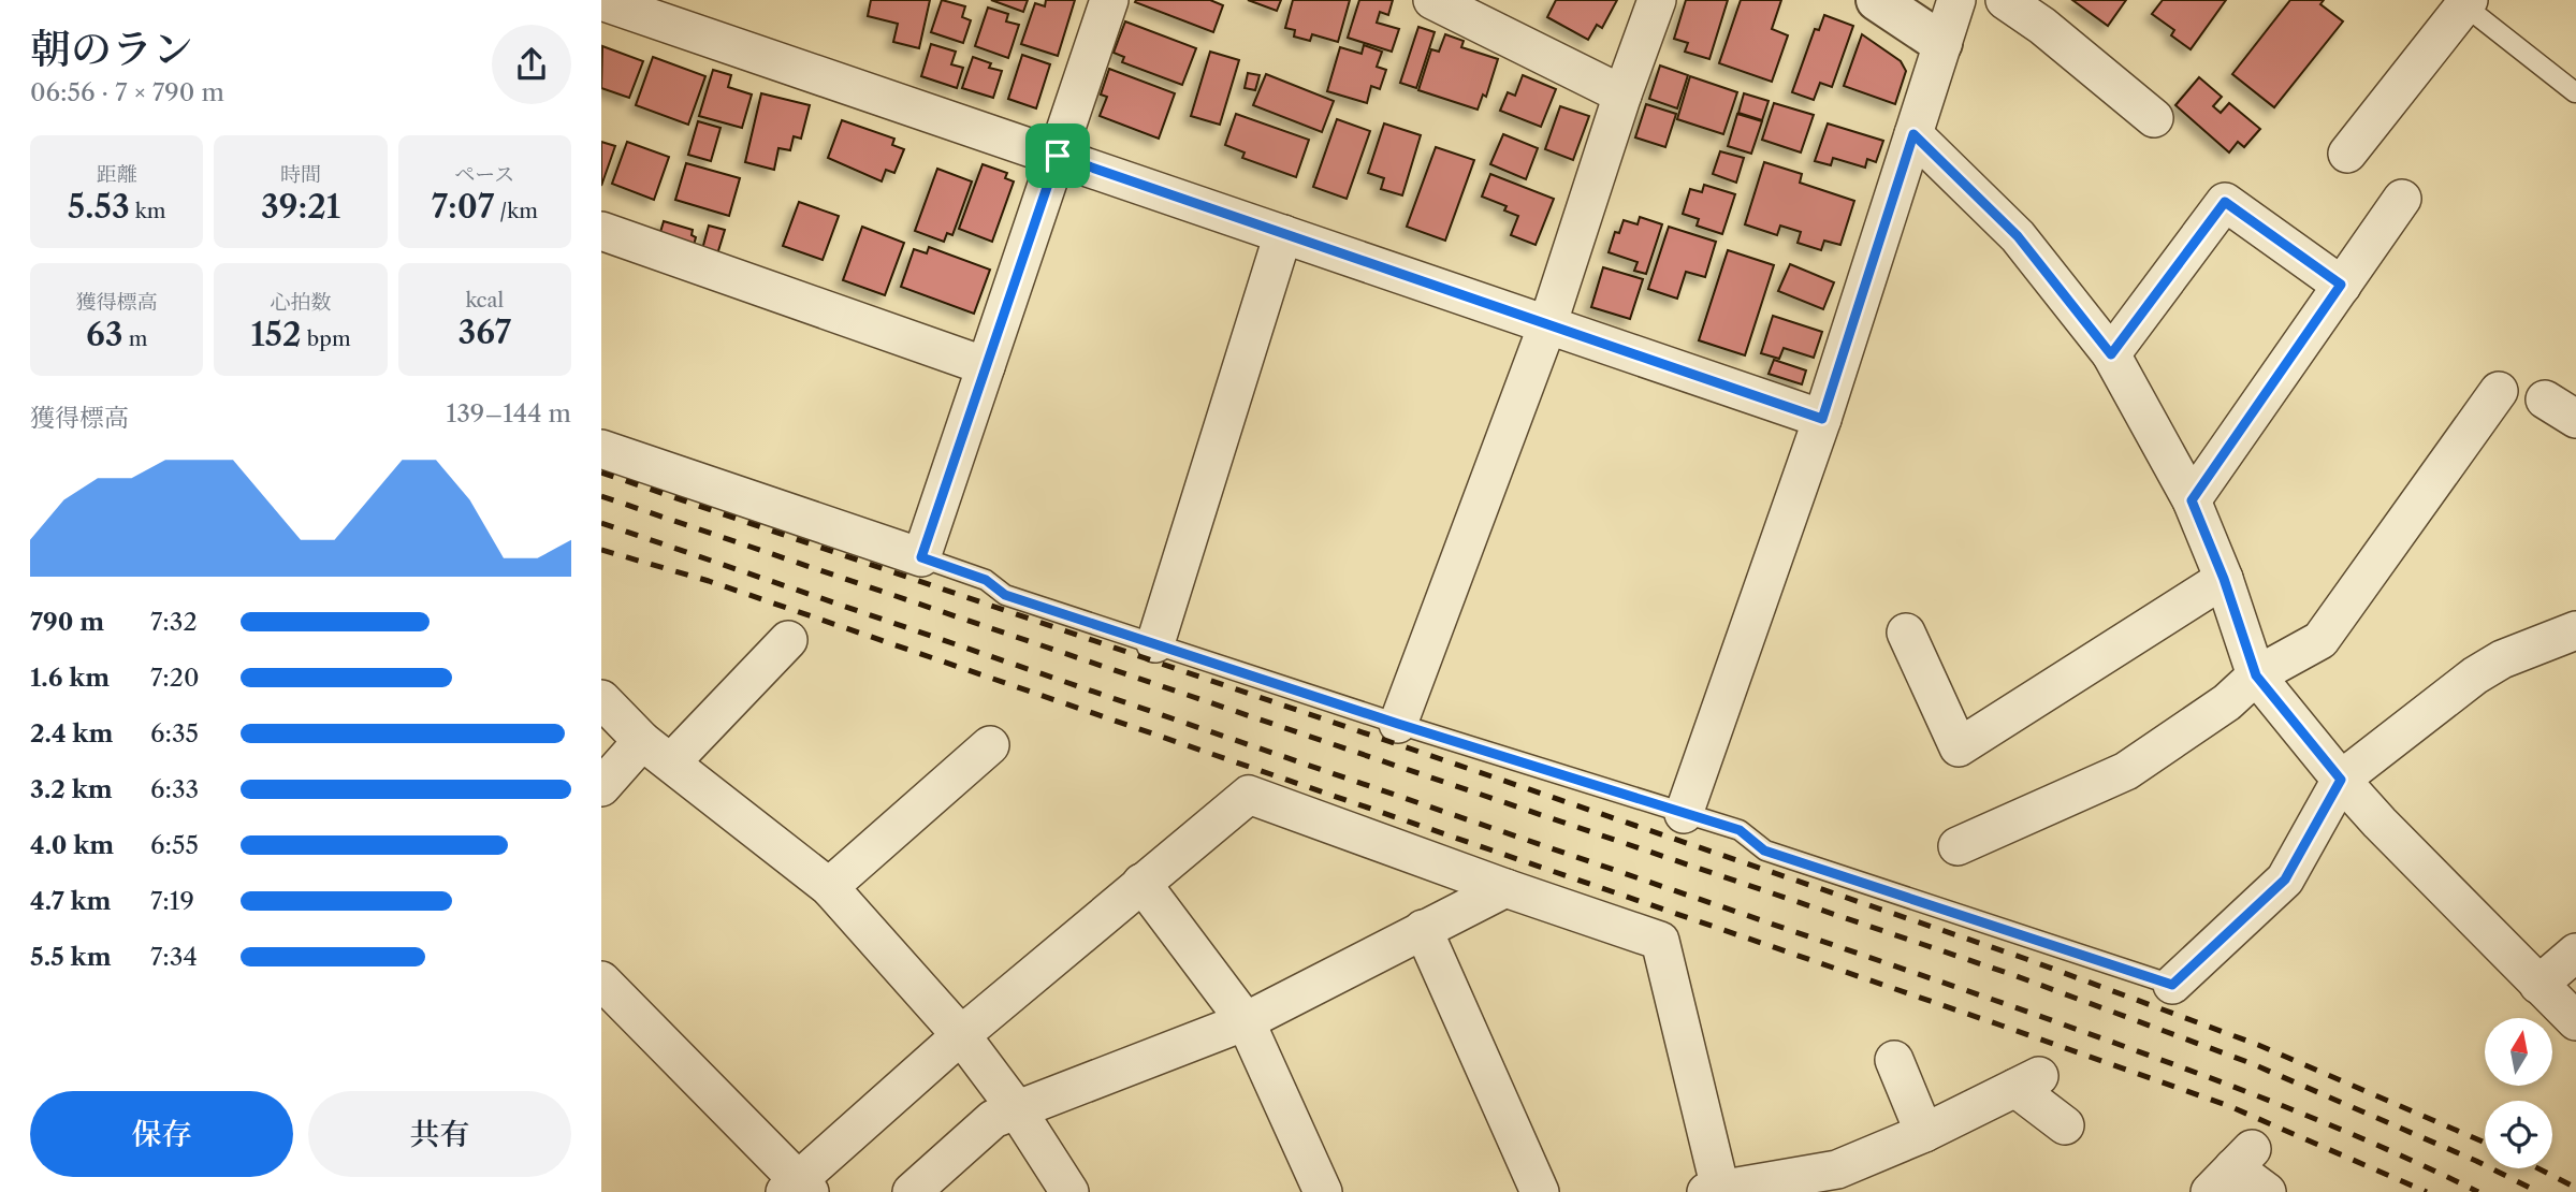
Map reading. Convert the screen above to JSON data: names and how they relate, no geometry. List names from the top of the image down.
{
  "north": "top",
  "page": {
    "heading": ["朝のラン", "06:56 · 7 × 790 m"],
    "stats": [
      ["距離", "5.53 km"],
      ["時間", "39:21"],
      ["ペース", "7:07 /km"],
      ["獲得標高", "63 m"],
      ["心拍数", "152 bpm"],
      ["kcal", "367"]
    ],
    "chart": ["獲得標高", "139–144 m"],
    "list": [
      {
        "name": "790 m",
        "note": "7:32"
      },
      {
        "name": "1.6 km",
        "note": "7:20"
      },
      {
        "name": "2.4 km",
        "note": "6:35"
      },
      {
        "name": "3.2 km",
        "note": "6:33"
      },
      {
        "name": "4.0 km",
        "note": "6:55"
      },
      {
        "name": "4.7 km",
        "note": "7:19"
      },
      {
        "name": "5.5 km",
        "note": "7:34"
      }
    ],
    "buttons": ["保存", "共有"]
  }
}
